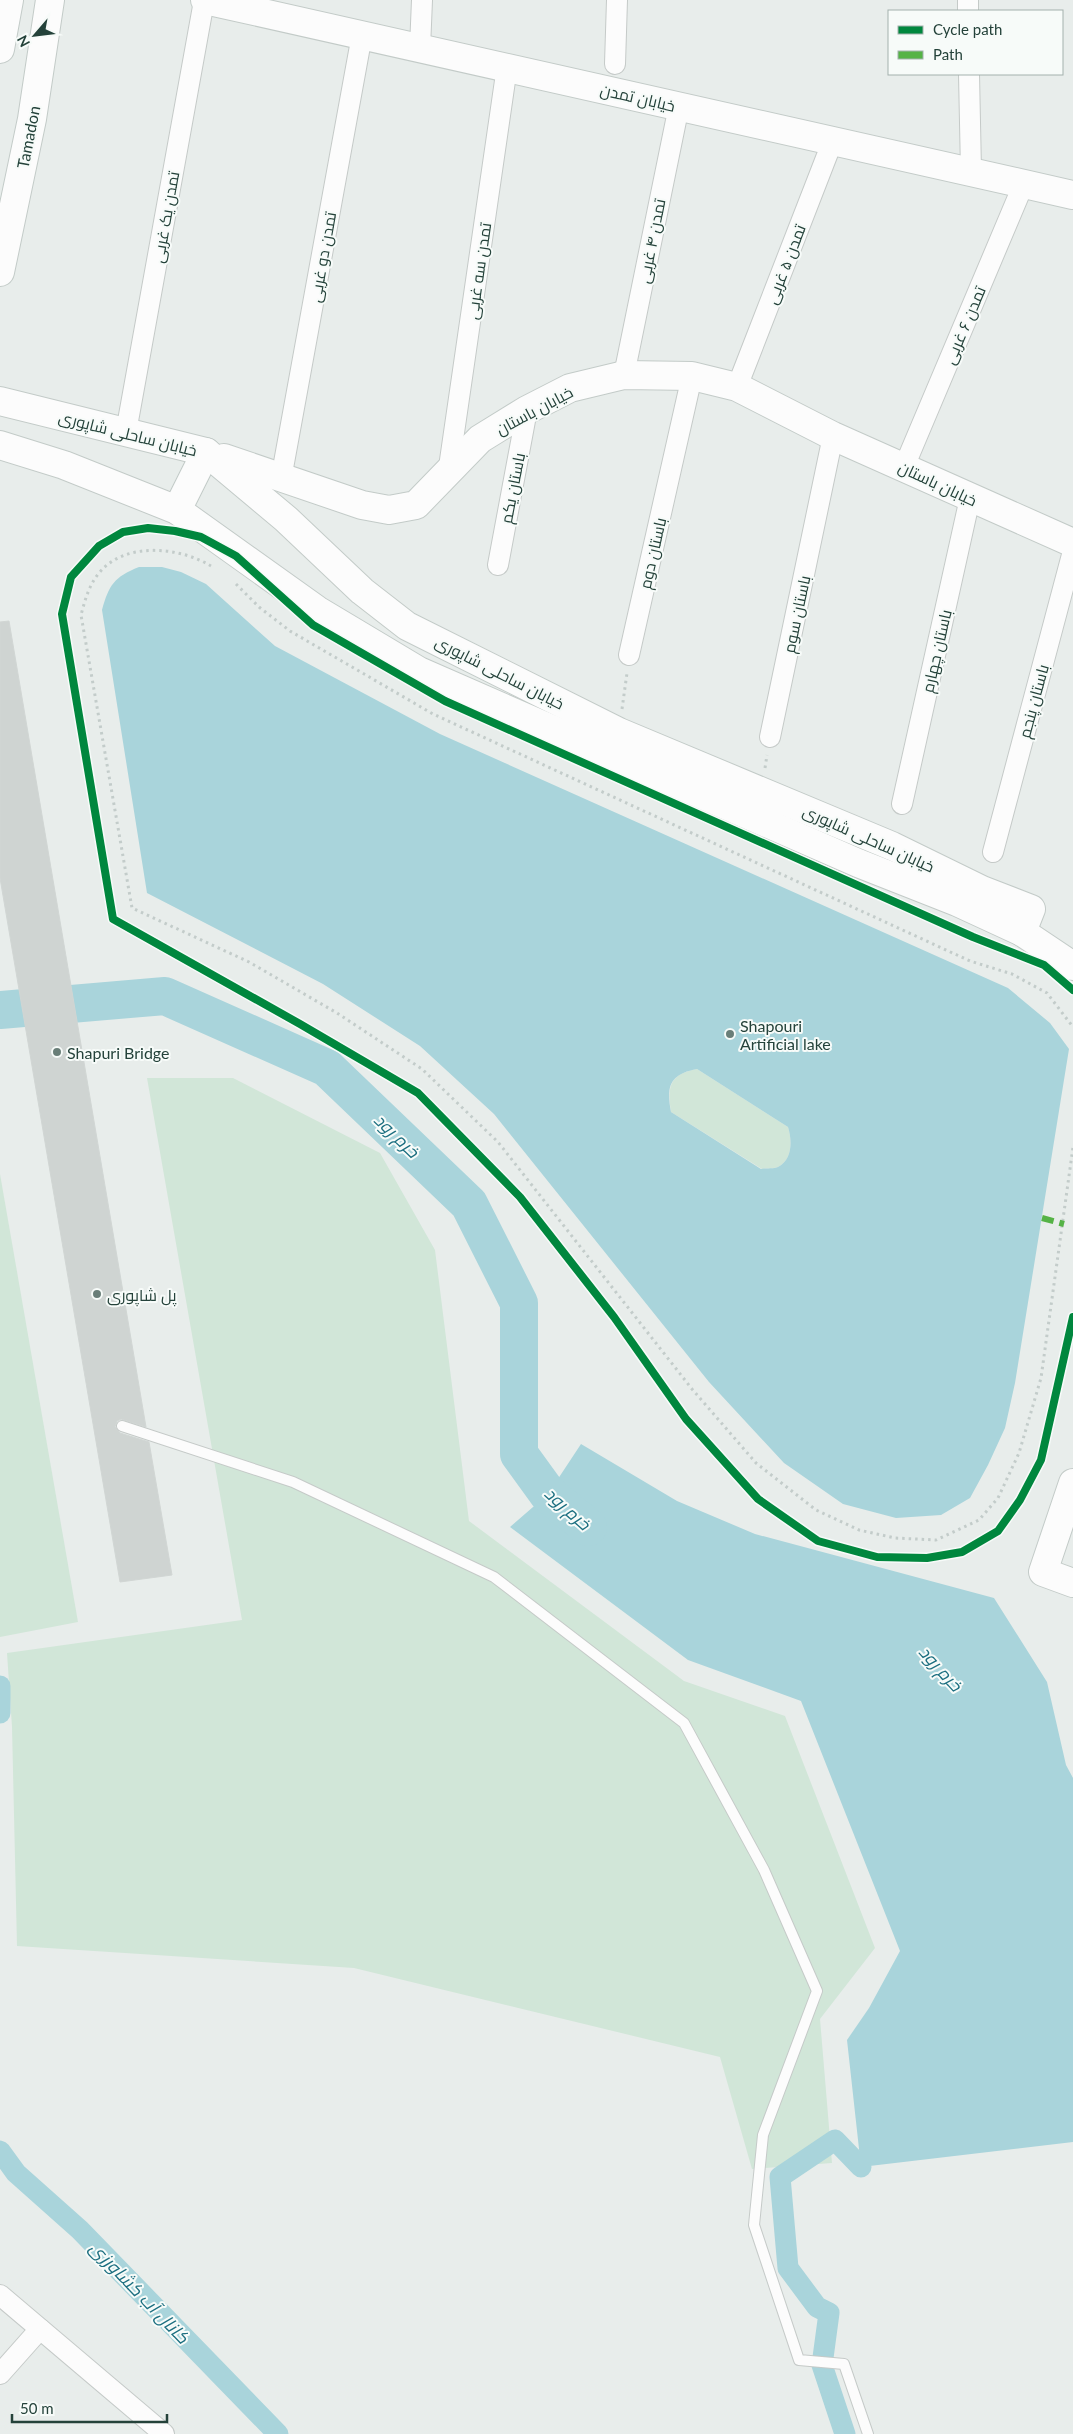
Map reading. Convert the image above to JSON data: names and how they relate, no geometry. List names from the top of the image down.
{
  "streets": {
    "street": [
      "خیابان تمدن",
      "Tamadon",
      "تمدن یک غربی",
      "تمدن ۴ غربی",
      "تمدن دو غربی",
      "تمدن ۵ غربی",
      "تمدن سه غربی",
      "تمدن ۶ غربی",
      "خیابان باستان",
      "خیابان ساحلی شاپوری",
      "باستان یکم",
      "باستان دوم",
      "باستان سوم",
      "باستان چهارم",
      "باستان پنجم"
    ]
  },
  "crossings": [
    ["خیابان تمدن", "تمدن یک غربی"],
    ["خیابان تمدن", "تمدن ۴ غربی"],
    ["خیابان تمدن", "تمدن دو غربی"],
    ["خیابان تمدن", "تمدن ۵ غربی"],
    ["خیابان تمدن", "تمدن سه غربی"],
    ["خیابان تمدن", "تمدن ۶ غربی"],
    ["تمدن یک غربی", "خیابان ساحلی شاپوری"],
    ["تمدن ۴ غربی", "خیابان باستان"],
    ["تمدن دو غربی", "خیابان باستان"],
    ["تمدن ۵ غربی", "خیابان باستان"],
    ["تمدن سه غربی", "خیابان باستان"],
    ["تمدن ۶ غربی", "خیابان باستان"],
    ["خیابان باستان", "خیابان ساحلی شاپوری"],
    ["خیابان باستان", "باستان یکم"],
    ["خیابان باستان", "باستان دوم"],
    ["خیابان باستان", "باستان سوم"],
    ["خیابان باستان", "باستان چهارم"]
  ],
  "water": ["خرم رود", "کانال آب کشاورزی"],
  "places": ["Shapouri Artificial lake", "Shapuri Bridge", "پل شاپوری"],
  "legend": ["Cycle path", "Path"],
  "scale_bar": "50 m",
  "north": "bottom left"
}
